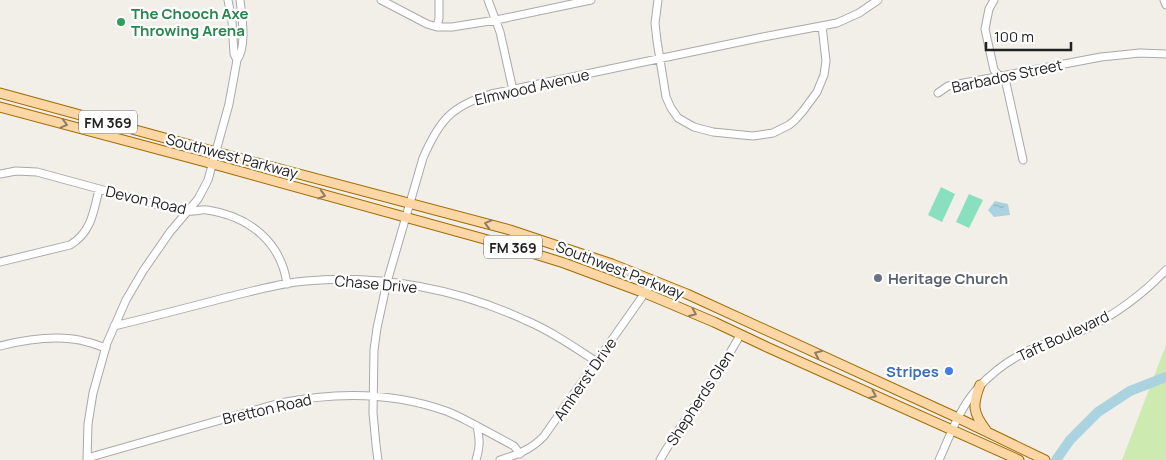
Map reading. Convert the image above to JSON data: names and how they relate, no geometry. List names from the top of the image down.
{
  "streets": {
    "main road": ["FM 369", "Southwest Parkway"],
    "street": [
      "Barbados Street",
      "Elmwood Avenue",
      "Devon Road",
      "Chase Drive",
      "Taft Boulevard",
      "Amherst Drive",
      "Shepherds Glen",
      "Bretton Road"
    ]
  },
  "crossings": [
    ["Elmwood Avenue", "Southwest Parkway"],
    ["Elmwood Avenue", "Chase Drive"],
    ["Elmwood Avenue", "Bretton Road"],
    ["Southwest Parkway", "Taft Boulevard"],
    ["Southwest Parkway", "Amherst Drive"],
    ["Southwest Parkway", "Shepherds Glen"],
    ["Devon Road", "Chase Drive"],
    ["Chase Drive", "Amherst Drive"],
    ["Amherst Drive", "Bretton Road"]
  ],
  "places": ["The Chooch Axe Throwing Arena", "Heritage Church", "Stripes"],
  "scale_bar": "100 m"
}
